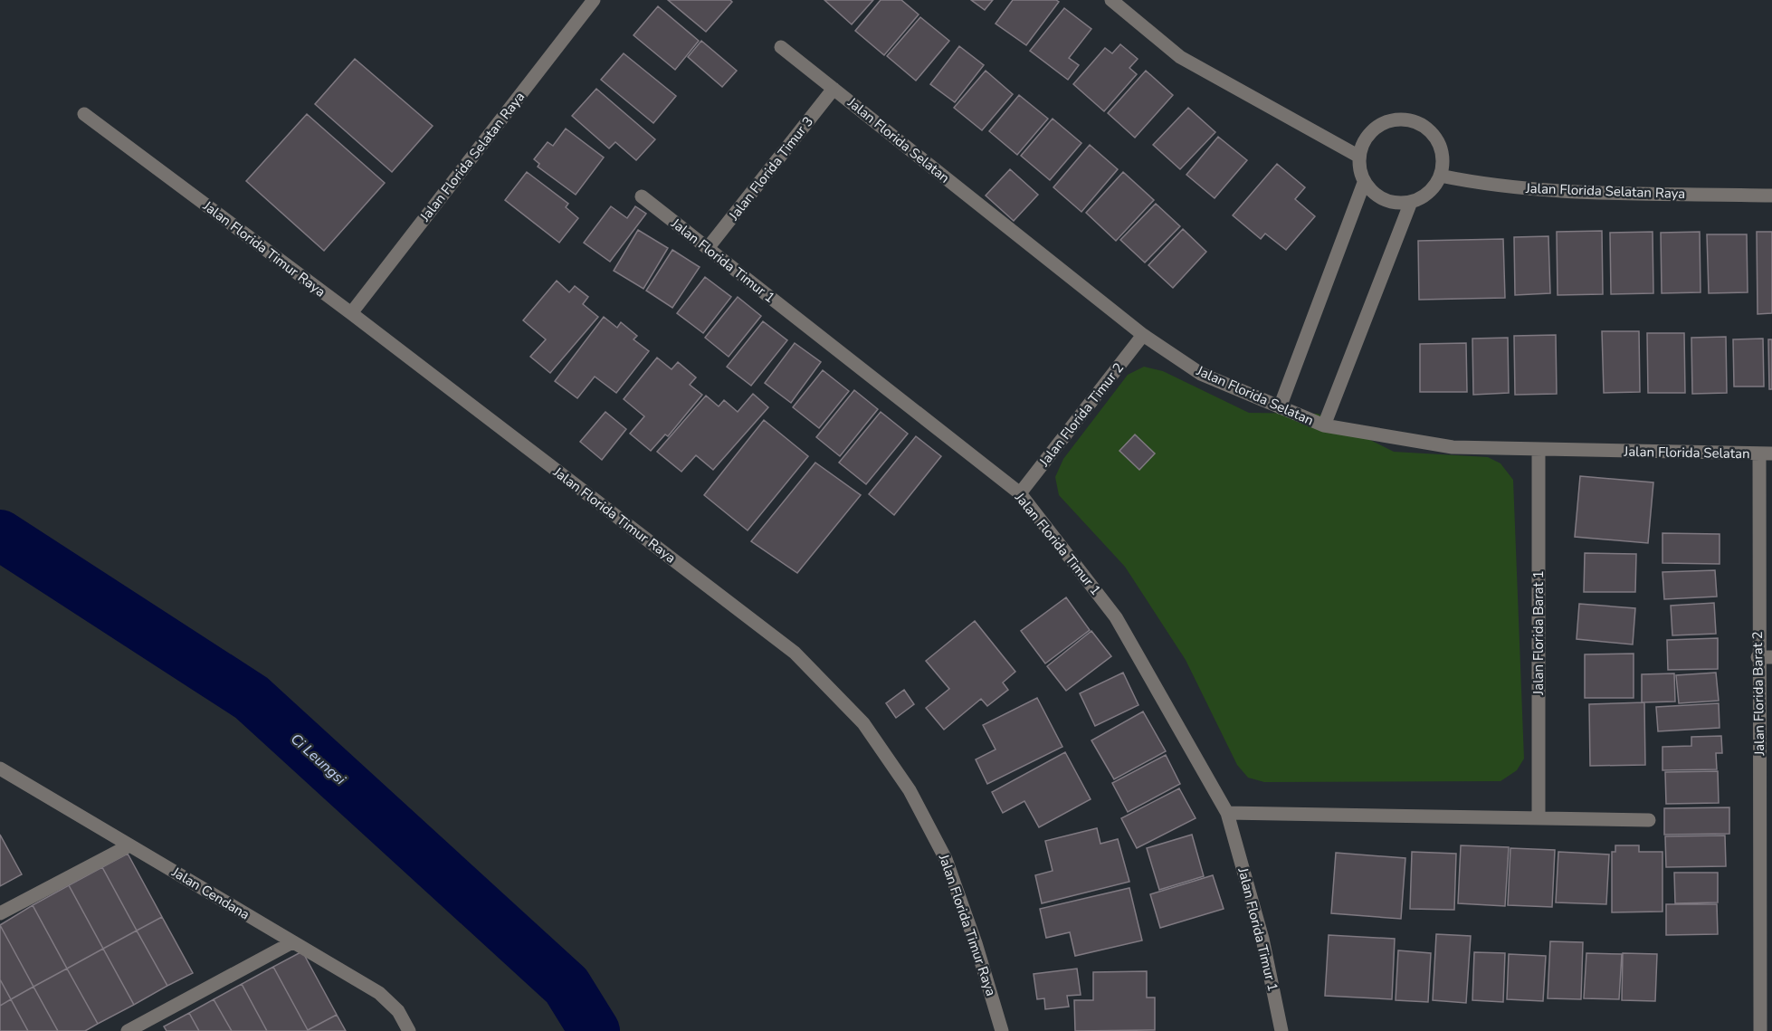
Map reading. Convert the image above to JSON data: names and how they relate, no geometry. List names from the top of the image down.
{
  "streets": {
    "street": [
      "Jalan Florida Selatan",
      "Jalan Florida Selatan Raya",
      "Jalan Florida Timur 3",
      "Jalan Florida Timur Raya",
      "Jalan Florida Timur 1",
      "Jalan Florida Timur 2",
      "Jalan Florida Barat 1",
      "Jalan Florida Barat 2",
      "Jalan Cendana"
    ]
  },
  "crossings": [
    ["Jalan Florida Selatan", "Jalan Florida Timur 3"],
    ["Jalan Florida Selatan", "Jalan Florida Timur 2"],
    ["Jalan Florida Selatan", "Jalan Florida Barat 1"],
    ["Jalan Florida Selatan", "Jalan Florida Barat 2"],
    ["Jalan Florida Selatan Raya", "Jalan Florida Timur Raya"],
    ["Jalan Florida Timur 3", "Jalan Florida Timur 1"],
    ["Jalan Florida Timur 1", "Jalan Florida Timur 2"]
  ],
  "water": ["Ci Leungsi"]
}
